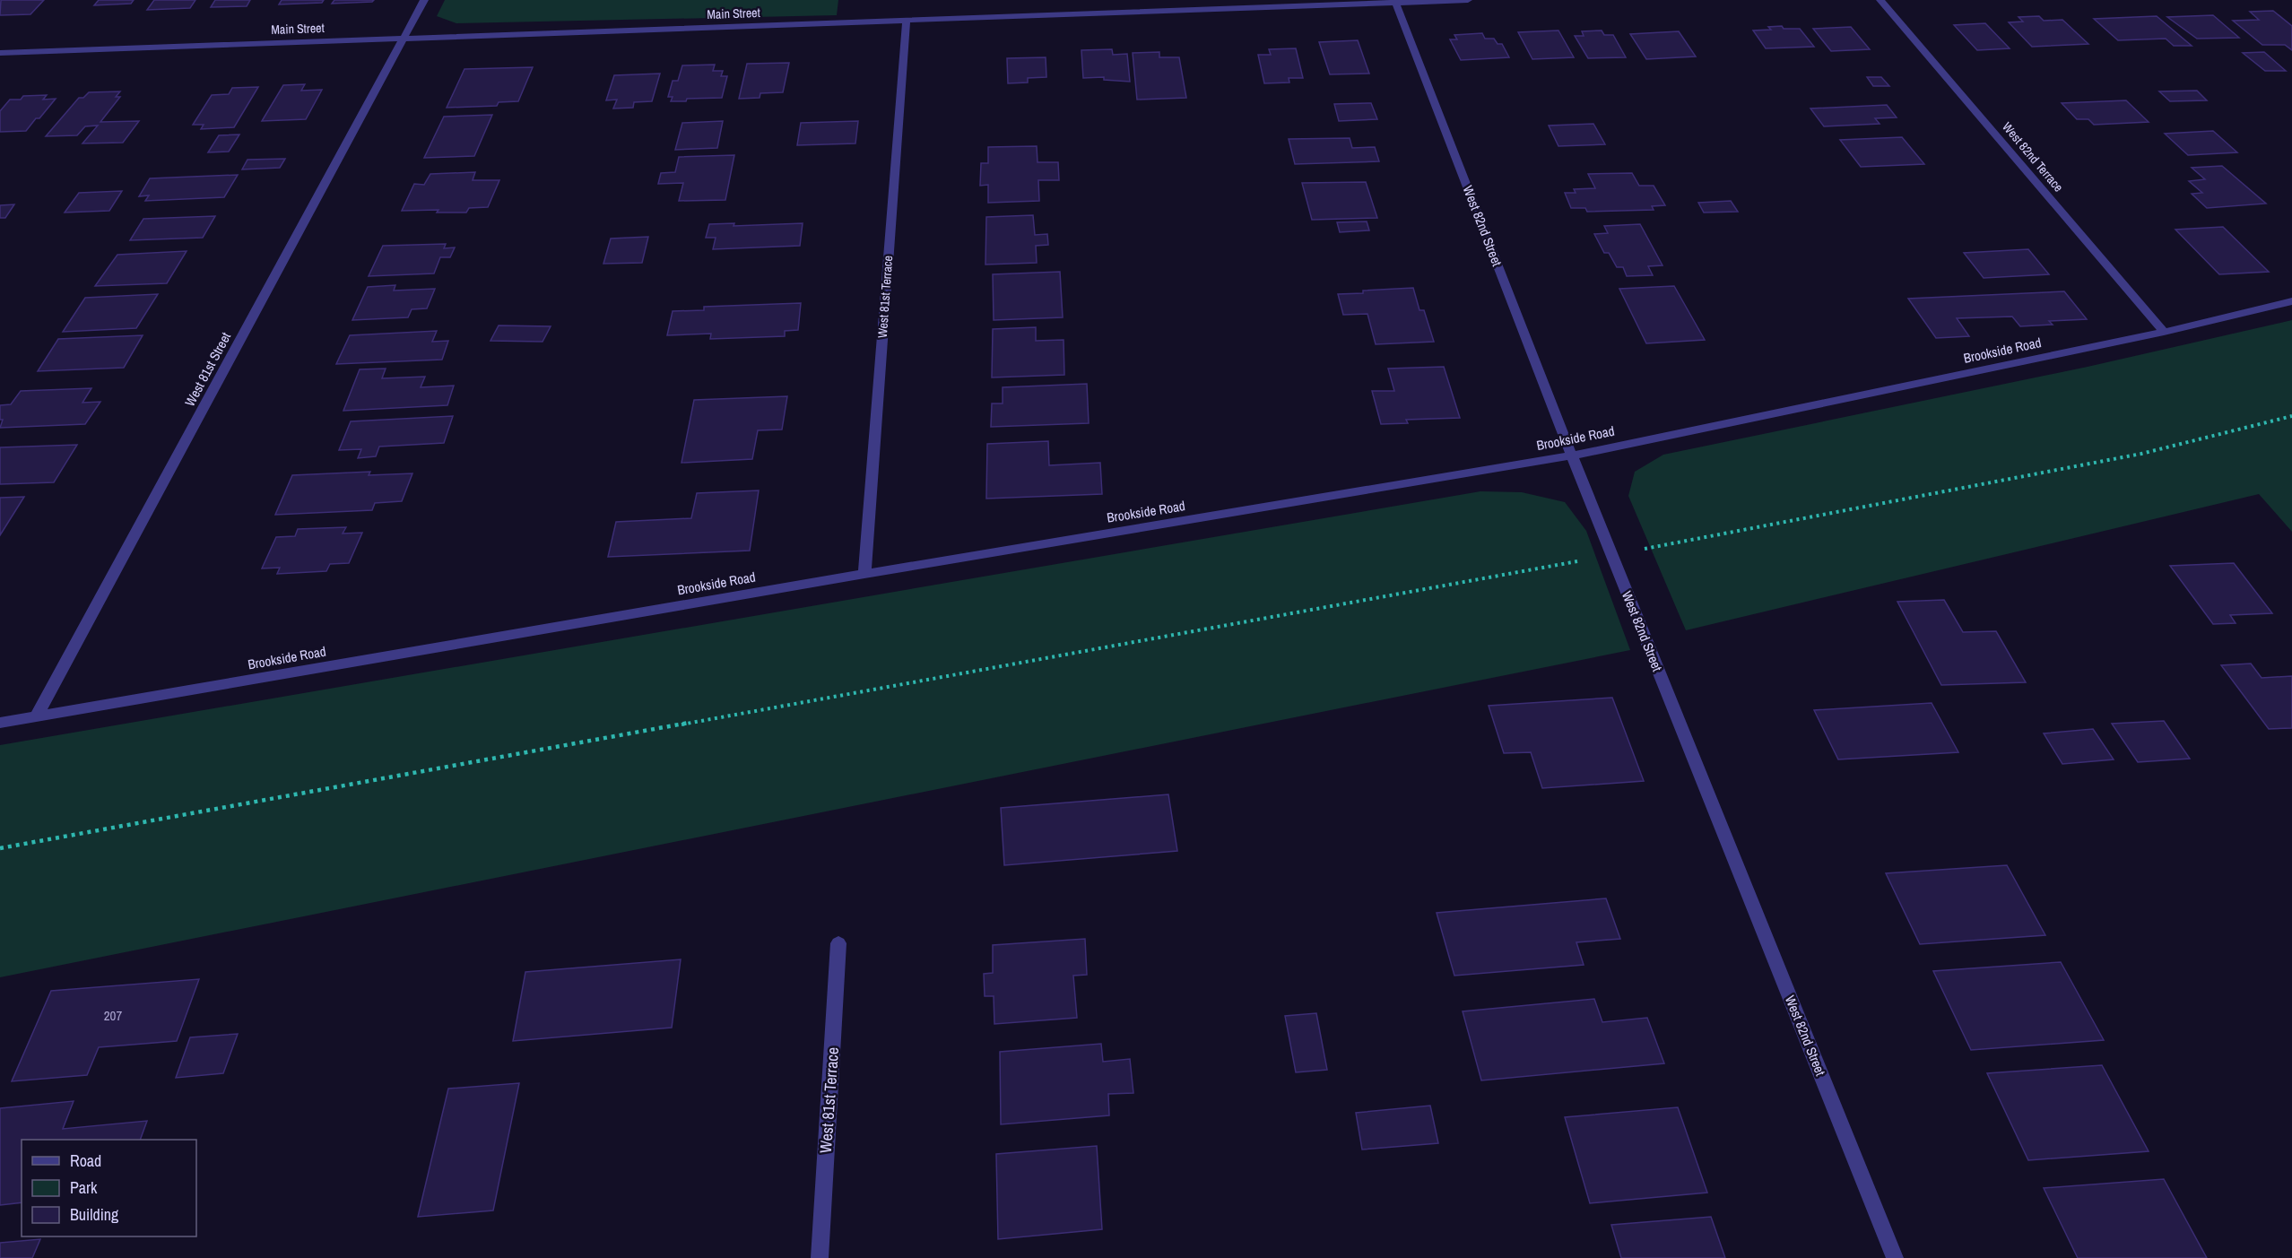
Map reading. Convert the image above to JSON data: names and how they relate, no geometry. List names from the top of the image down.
{
  "streets": {
    "street": [
      "Main Street",
      "West 82nd Terrace",
      "West 82nd Street",
      "West 81st Terrace",
      "Brookside Road",
      "West 81st Street"
    ]
  },
  "crossings": [
    ["Main Street", "West 82nd Street"],
    ["Main Street", "West 81st Terrace"],
    ["Main Street", "West 81st Street"],
    ["West 82nd Terrace", "Brookside Road"],
    ["West 82nd Street", "Brookside Road"],
    ["West 81st Terrace", "Brookside Road"],
    ["Brookside Road", "West 81st Street"]
  ],
  "house_numbers": ["207"],
  "legend": ["Road", "Park", "Building"]
}
